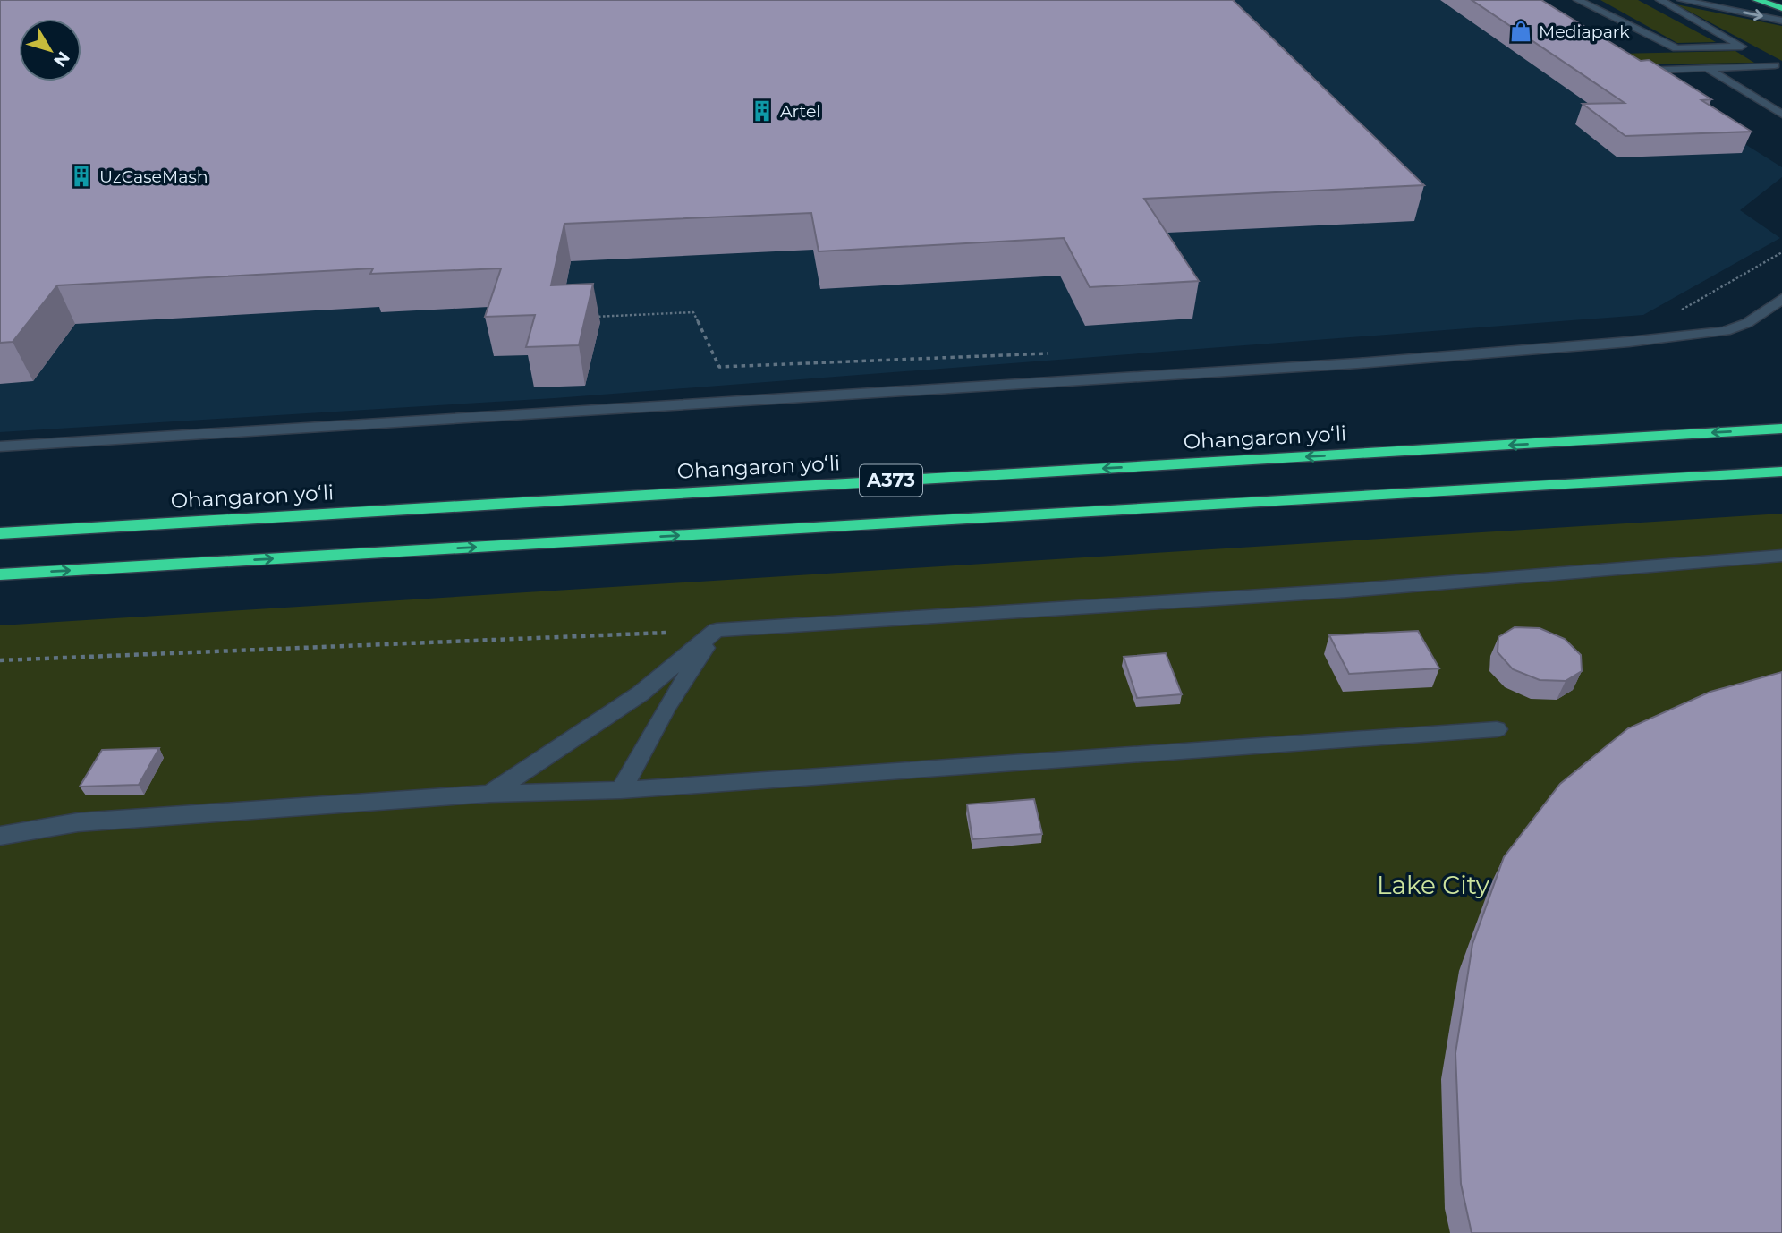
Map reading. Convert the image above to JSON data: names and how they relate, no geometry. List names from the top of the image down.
{
  "streets": {
    "highway": ["Ohangaron yoʻli", "A373"]
  },
  "parks": ["Lake City"],
  "places": {
    "shop": ["Mediapark"],
    "building": ["Artel", "UzCaseMash"]
  },
  "north": "bottom right"
}
